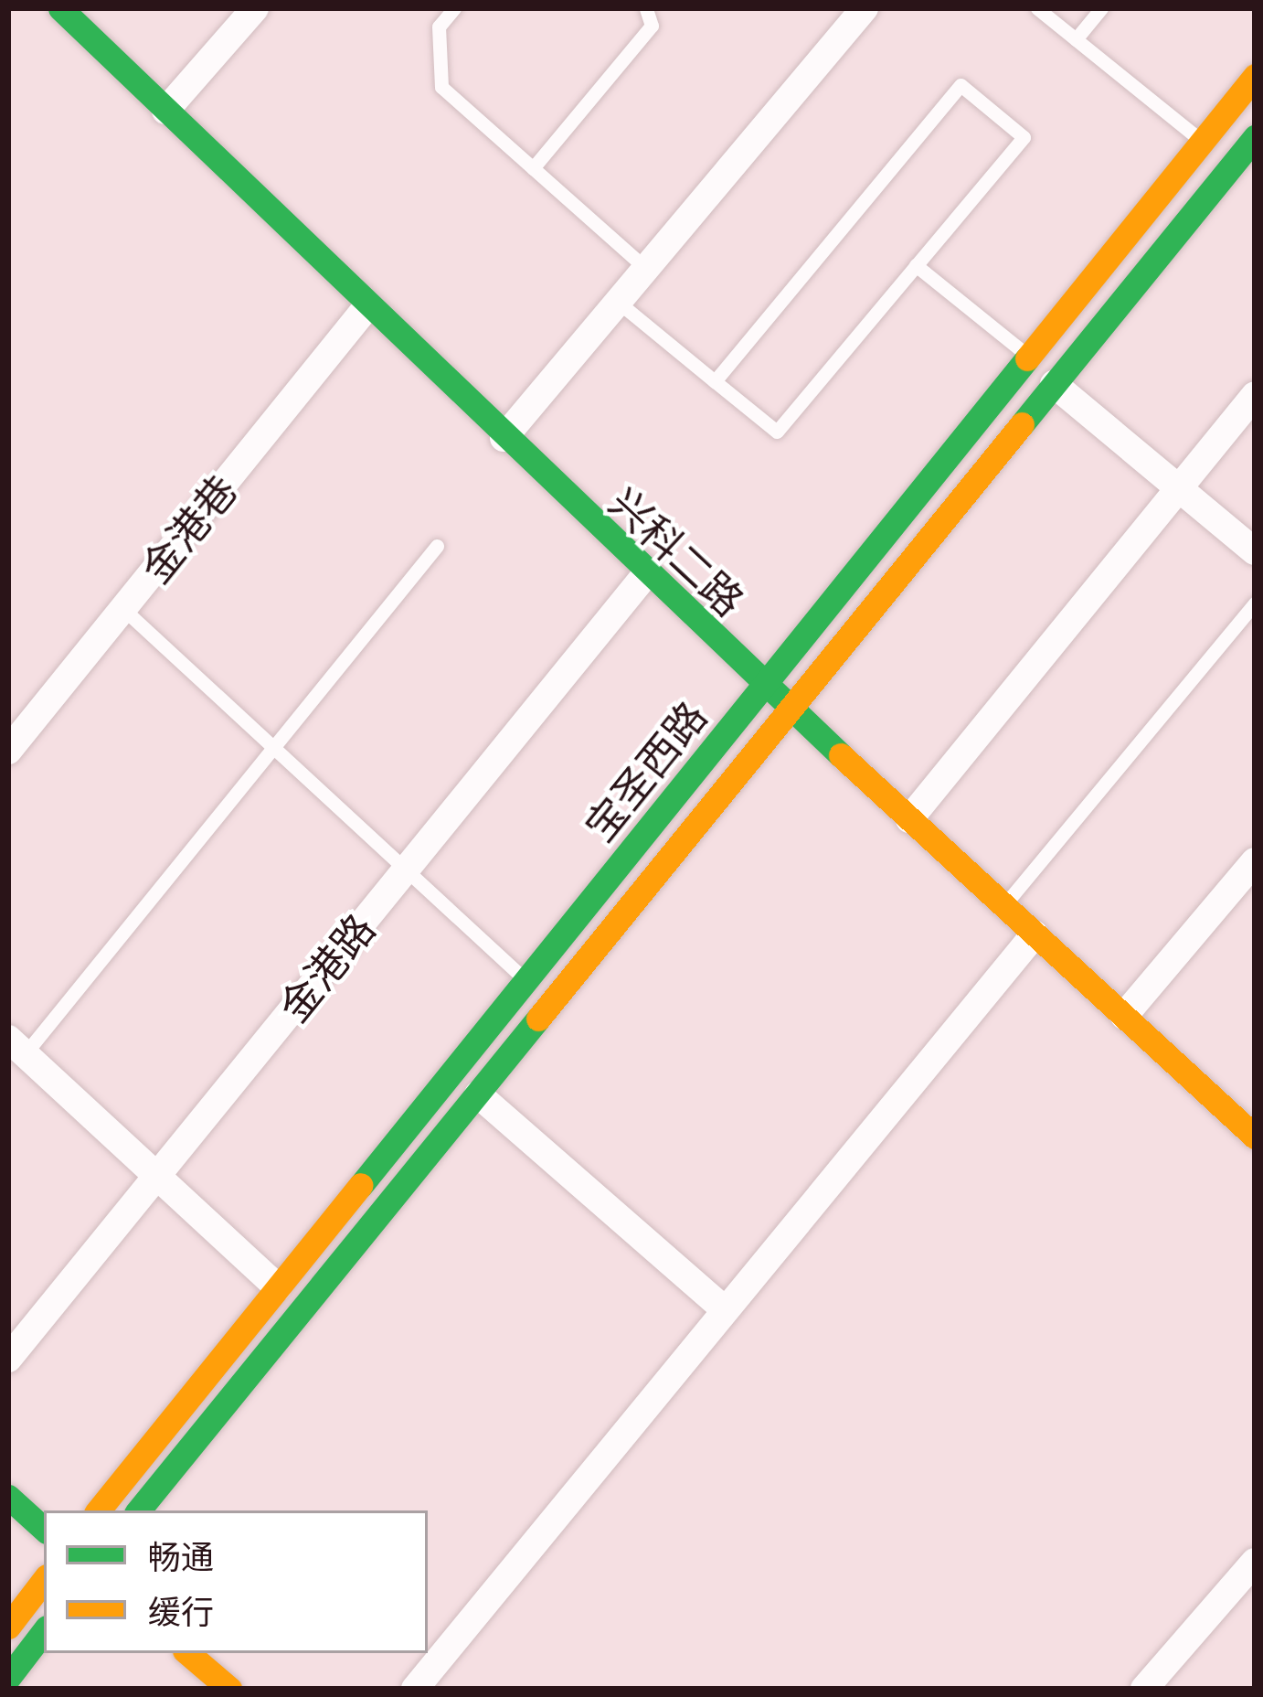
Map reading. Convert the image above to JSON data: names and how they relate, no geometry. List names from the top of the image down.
{
  "streets": {
    "main road": ["兴科二路", "宝圣西路"],
    "street": ["金港巷", "金港路"]
  },
  "crossings": [
    ["金港巷", "兴科二路"],
    ["兴科二路", "宝圣西路"],
    ["兴科二路", "金港路"]
  ],
  "legend": ["畅通", "缓行"]
}
